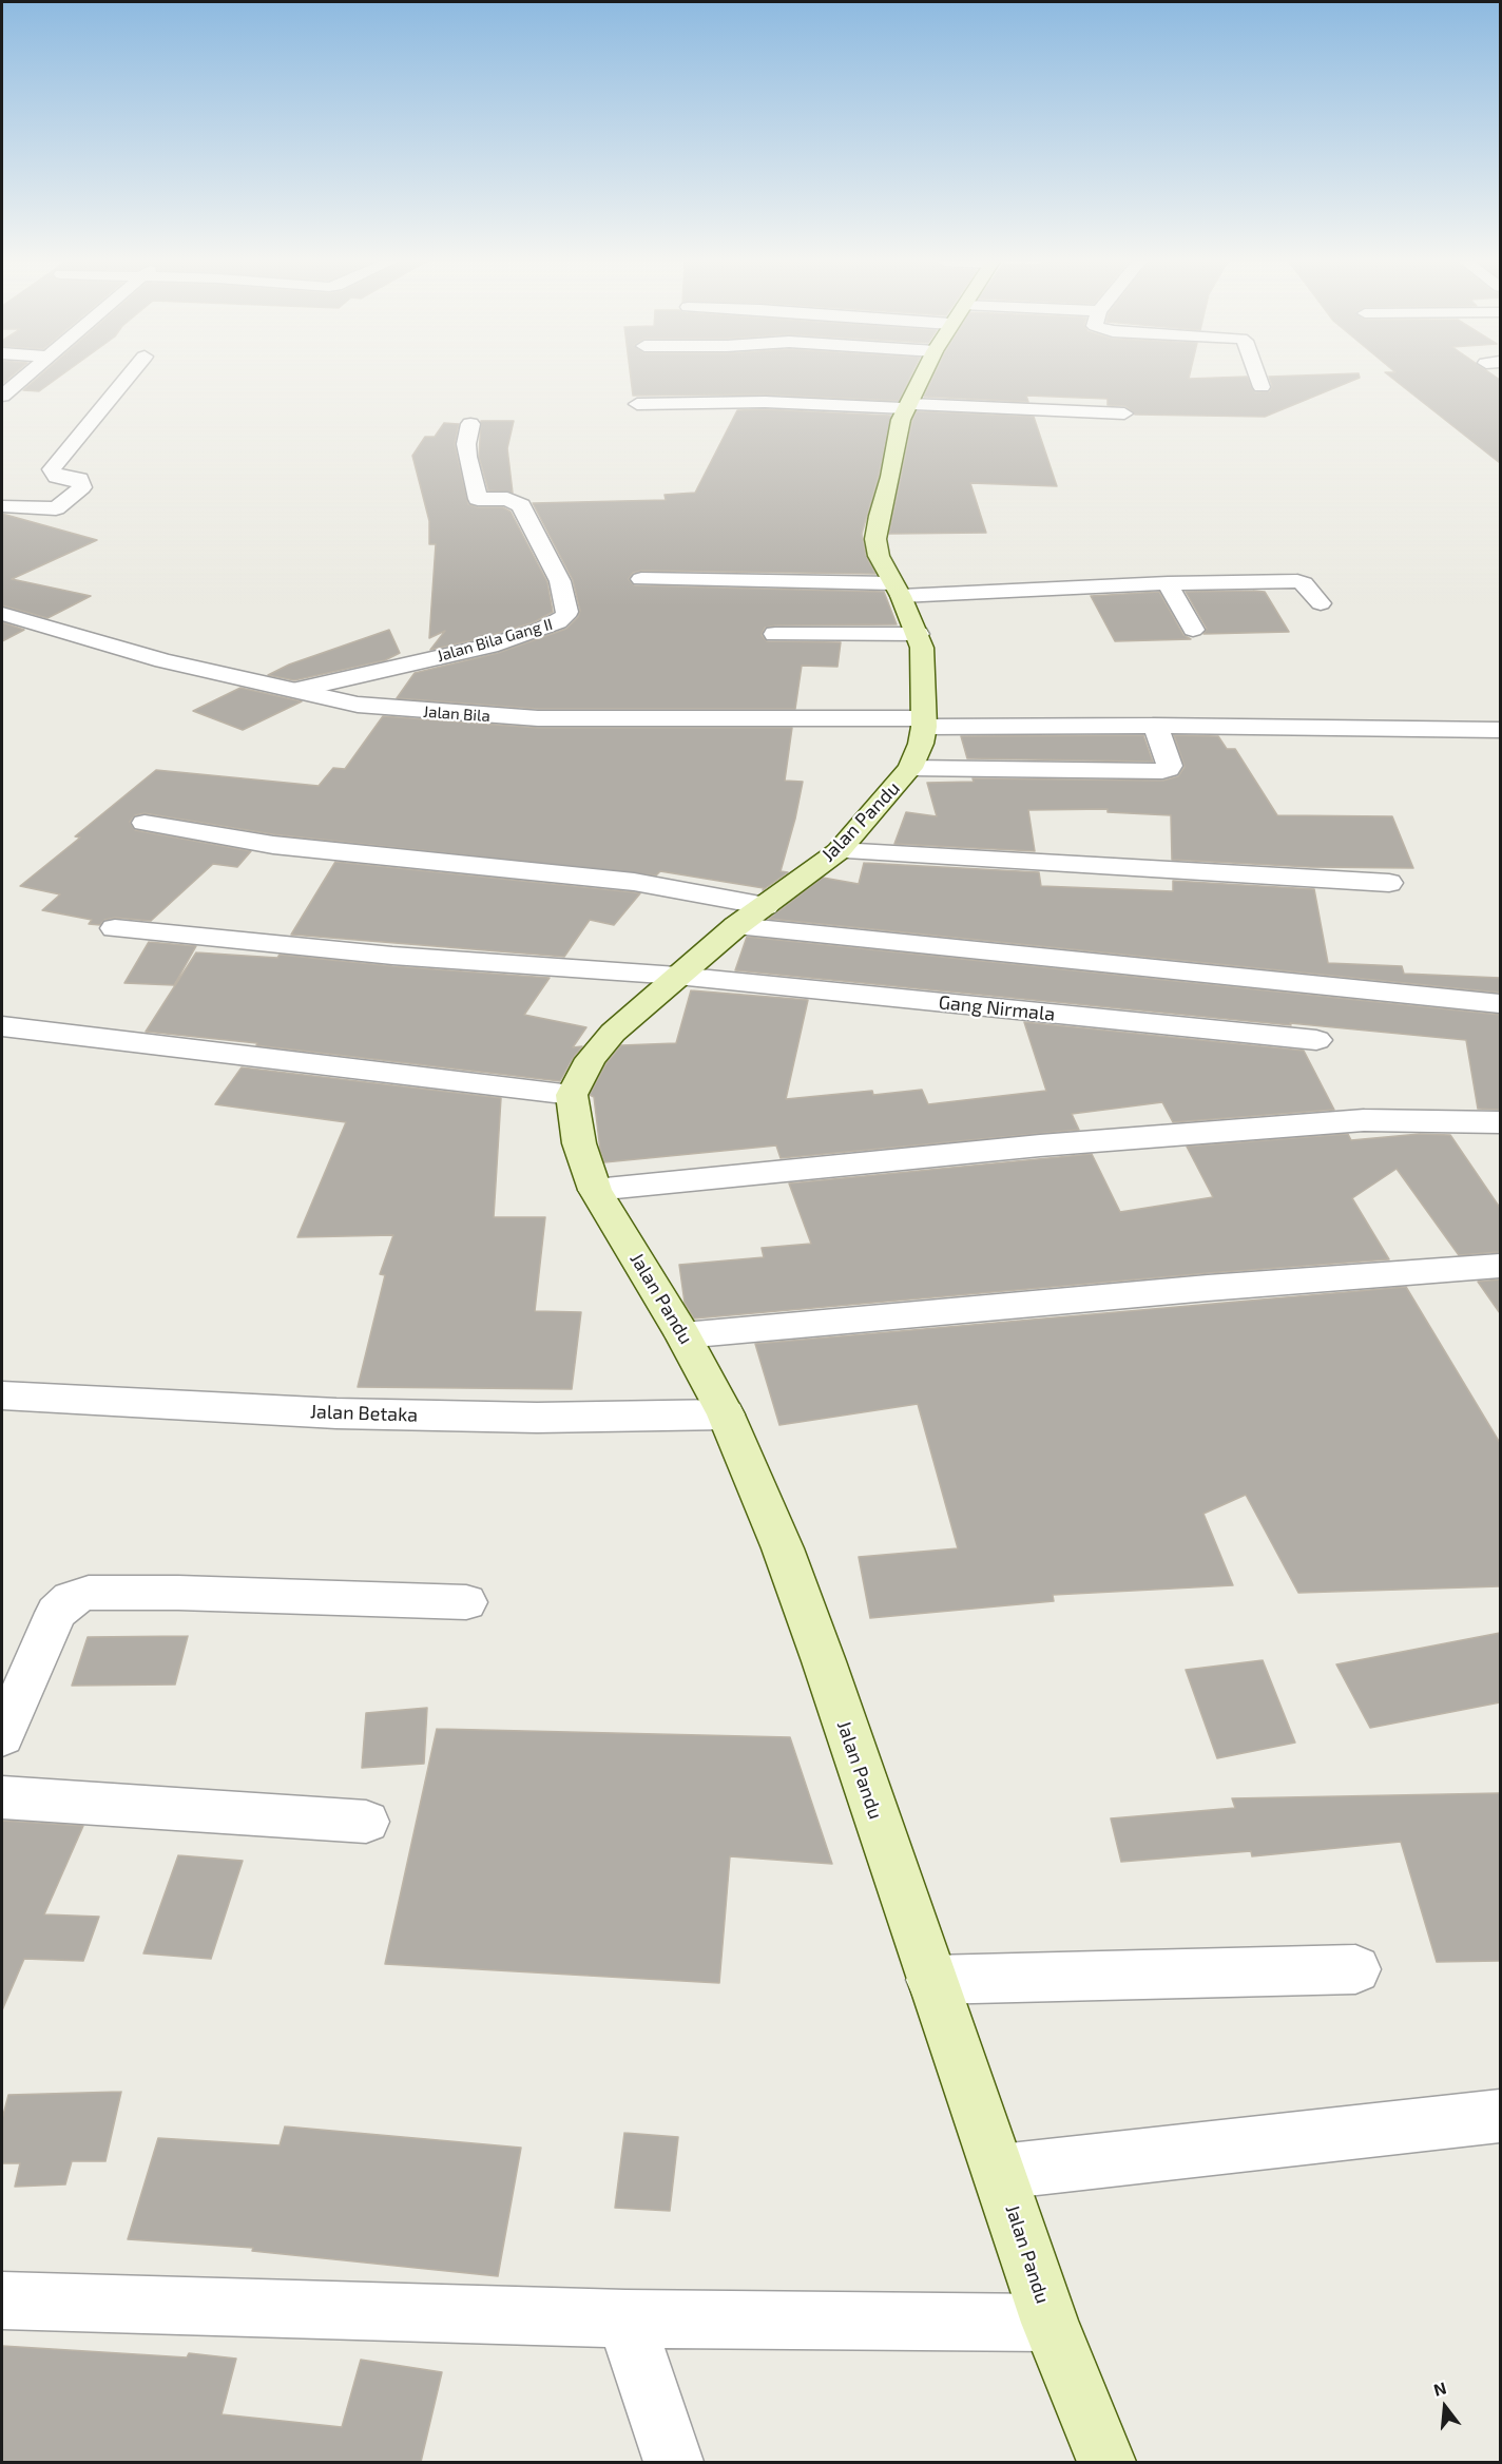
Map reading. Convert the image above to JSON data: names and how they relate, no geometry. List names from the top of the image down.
{
  "streets": {
    "main road": ["Jalan Pandu"],
    "street": [
      "Jalan Bila Gang II",
      "Jalan Bila",
      "Gang Nirmala",
      "Jalan Betaka"
    ]
  },
  "crossings": [
    ["Jalan Bila Gang II", "Jalan Bila"],
    ["Jalan Bila", "Jalan Pandu"],
    ["Jalan Pandu", "Gang Nirmala"],
    ["Jalan Pandu", "Jalan Betaka"]
  ],
  "north": "top"
}
